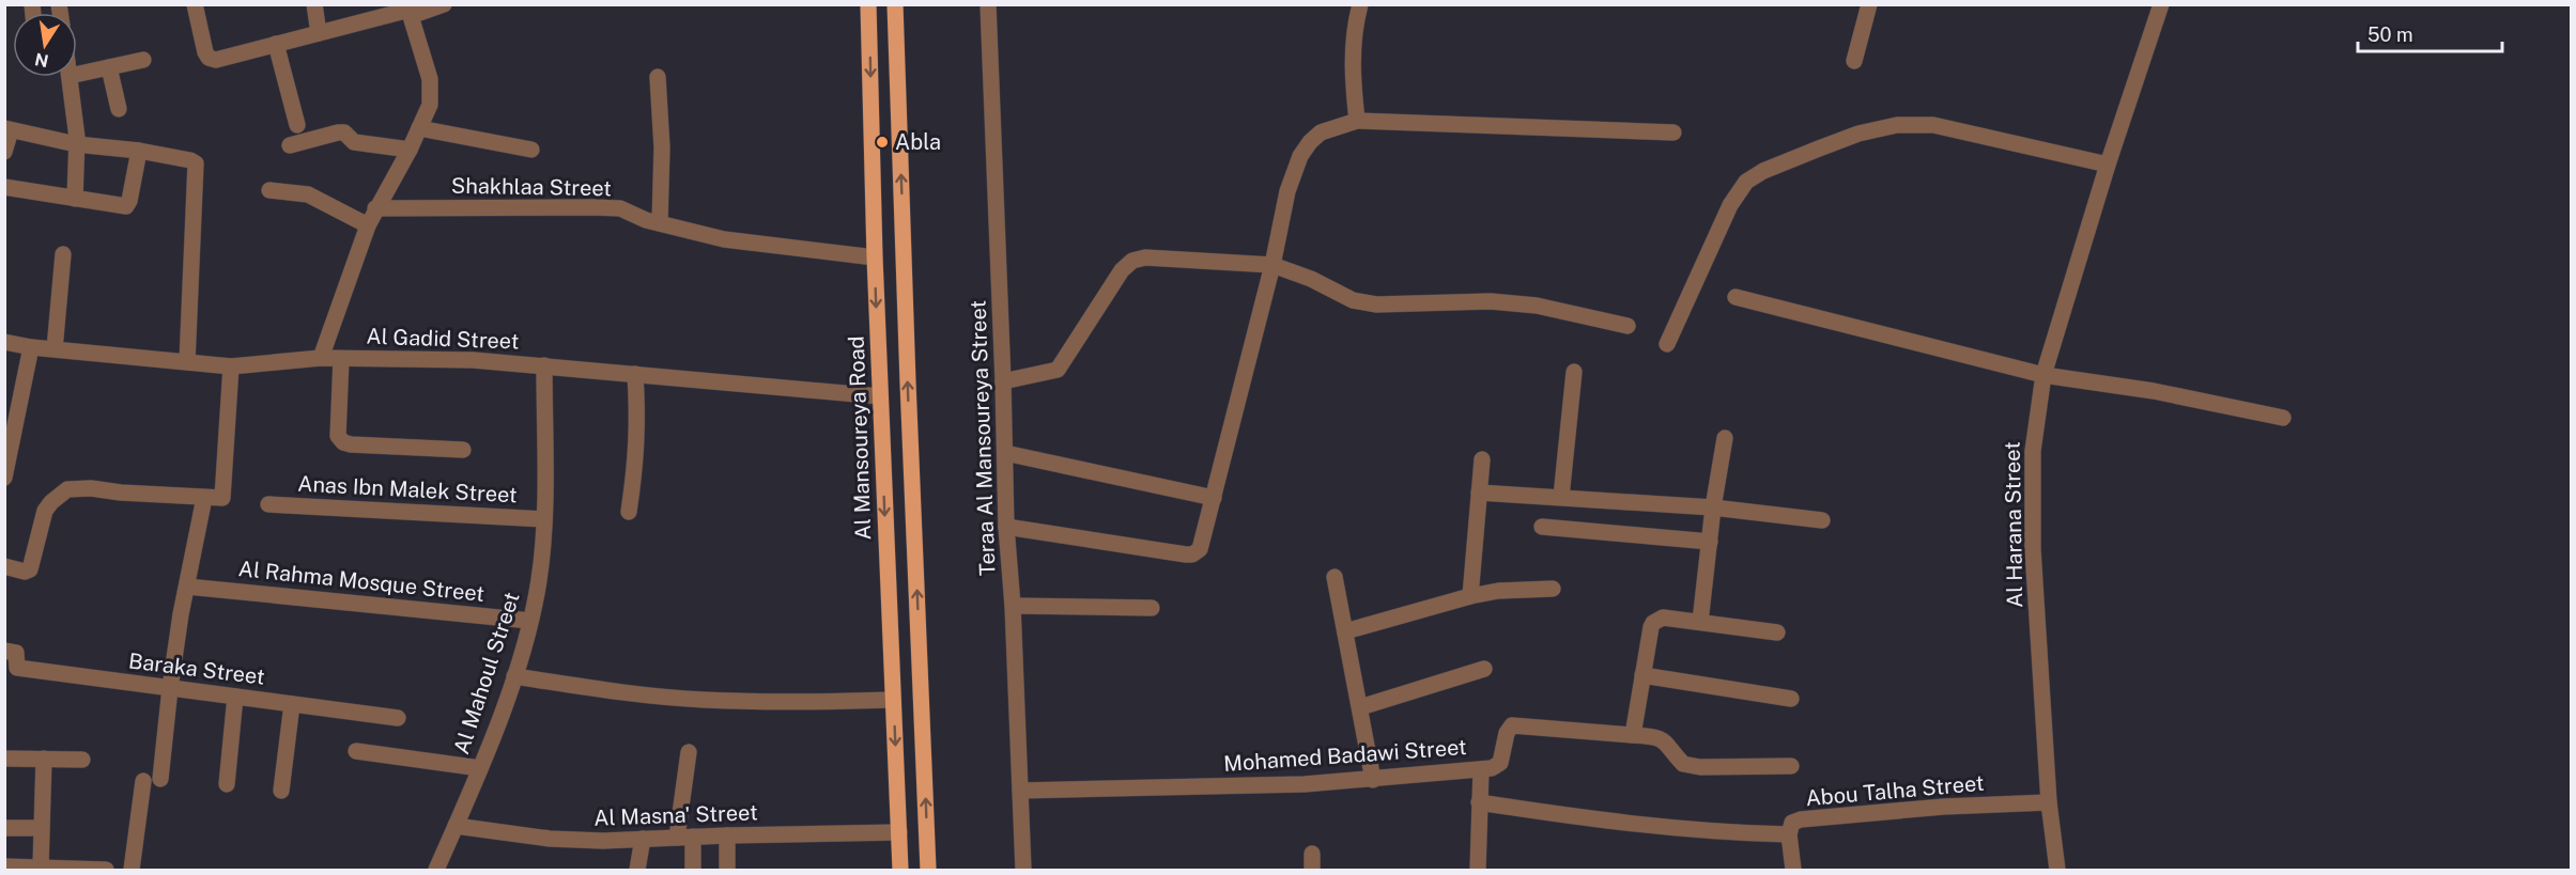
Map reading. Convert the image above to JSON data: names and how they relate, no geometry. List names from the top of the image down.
{
  "streets": {
    "main road": ["Al Mansoureya Road"],
    "street": [
      "Shakhlaa Street",
      "Al Gadid Street",
      "Teraa Al Mansoureya Street",
      "Anas Ibn Malek Street",
      "Al Harana Street",
      "Al Rahma Mosque Street",
      "Baraka Street",
      "Al Mahoul Street",
      "Mohamed Badawi Street",
      "Abou Talha Street",
      "Al Masna' Street"
    ]
  },
  "crossings": [
    ["Shakhlaa Street", "Al Mansoureya Road"],
    ["Al Gadid Street", "Al Mansoureya Road"],
    ["Al Gadid Street", "Al Mahoul Street"],
    ["Al Mansoureya Road", "Al Masna' Street"],
    ["Teraa Al Mansoureya Street", "Mohamed Badawi Street"],
    ["Anas Ibn Malek Street", "Al Mahoul Street"],
    ["Al Harana Street", "Abou Talha Street"],
    ["Al Rahma Mosque Street", "Al Mahoul Street"],
    ["Al Mahoul Street", "Al Masna' Street"]
  ],
  "places": ["Abla"],
  "scale_bar": "50 m",
  "north": "bottom"
}
